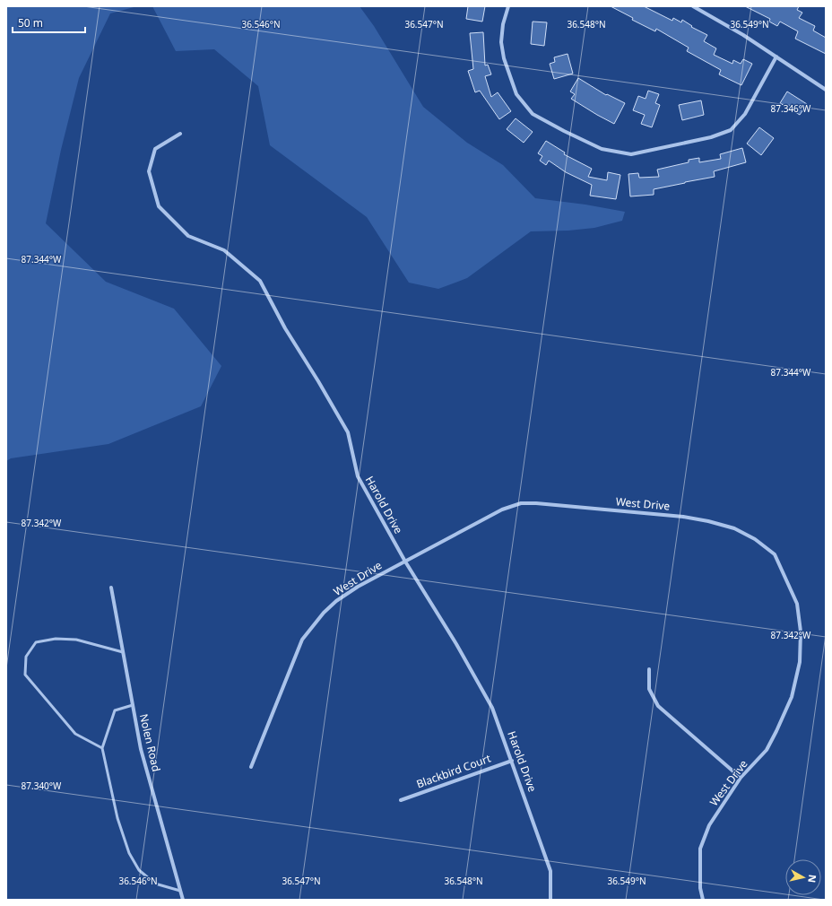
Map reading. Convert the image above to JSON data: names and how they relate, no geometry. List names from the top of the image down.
{
  "streets": {
    "street": [
      "West Drive",
      "Harold Drive",
      "Nolen Road",
      "Blackbird Court"
    ]
  },
  "crossings": [
    ["West Drive", "Harold Drive"],
    ["Harold Drive", "Blackbird Court"]
  ],
  "scale_bar": "50 m",
  "north": "right",
  "coordinates": [
    "36.546°N",
    "36.547°N",
    "36.548°N",
    "36.549°N",
    "87.346°W",
    "87.344°W",
    "87.342°W",
    "87.340°W"
  ]
}
